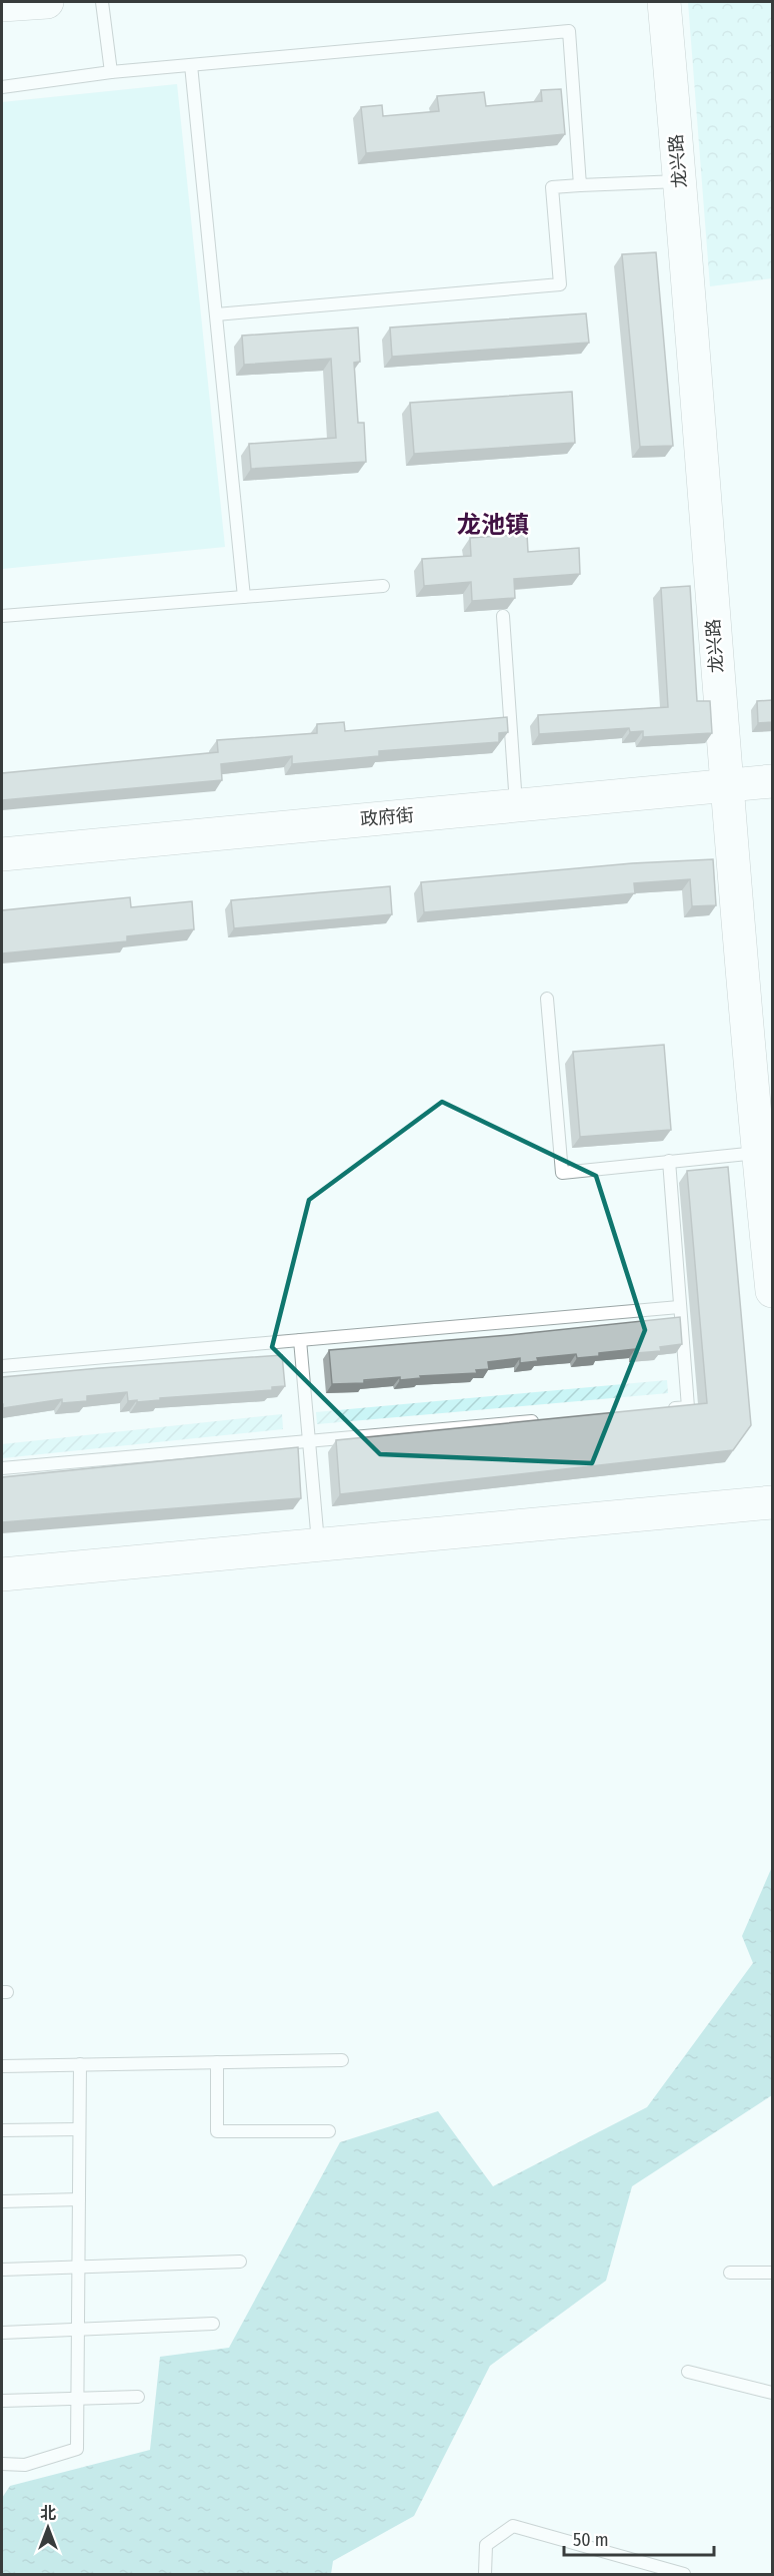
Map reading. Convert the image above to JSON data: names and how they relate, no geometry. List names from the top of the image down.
{
  "streets": {
    "street": ["龙兴路", "政府街"]
  },
  "crossings": [
    ["龙兴路", "政府街"]
  ],
  "districts": ["龙池镇"],
  "scale_bar": "50 m",
  "north": "top"
}
